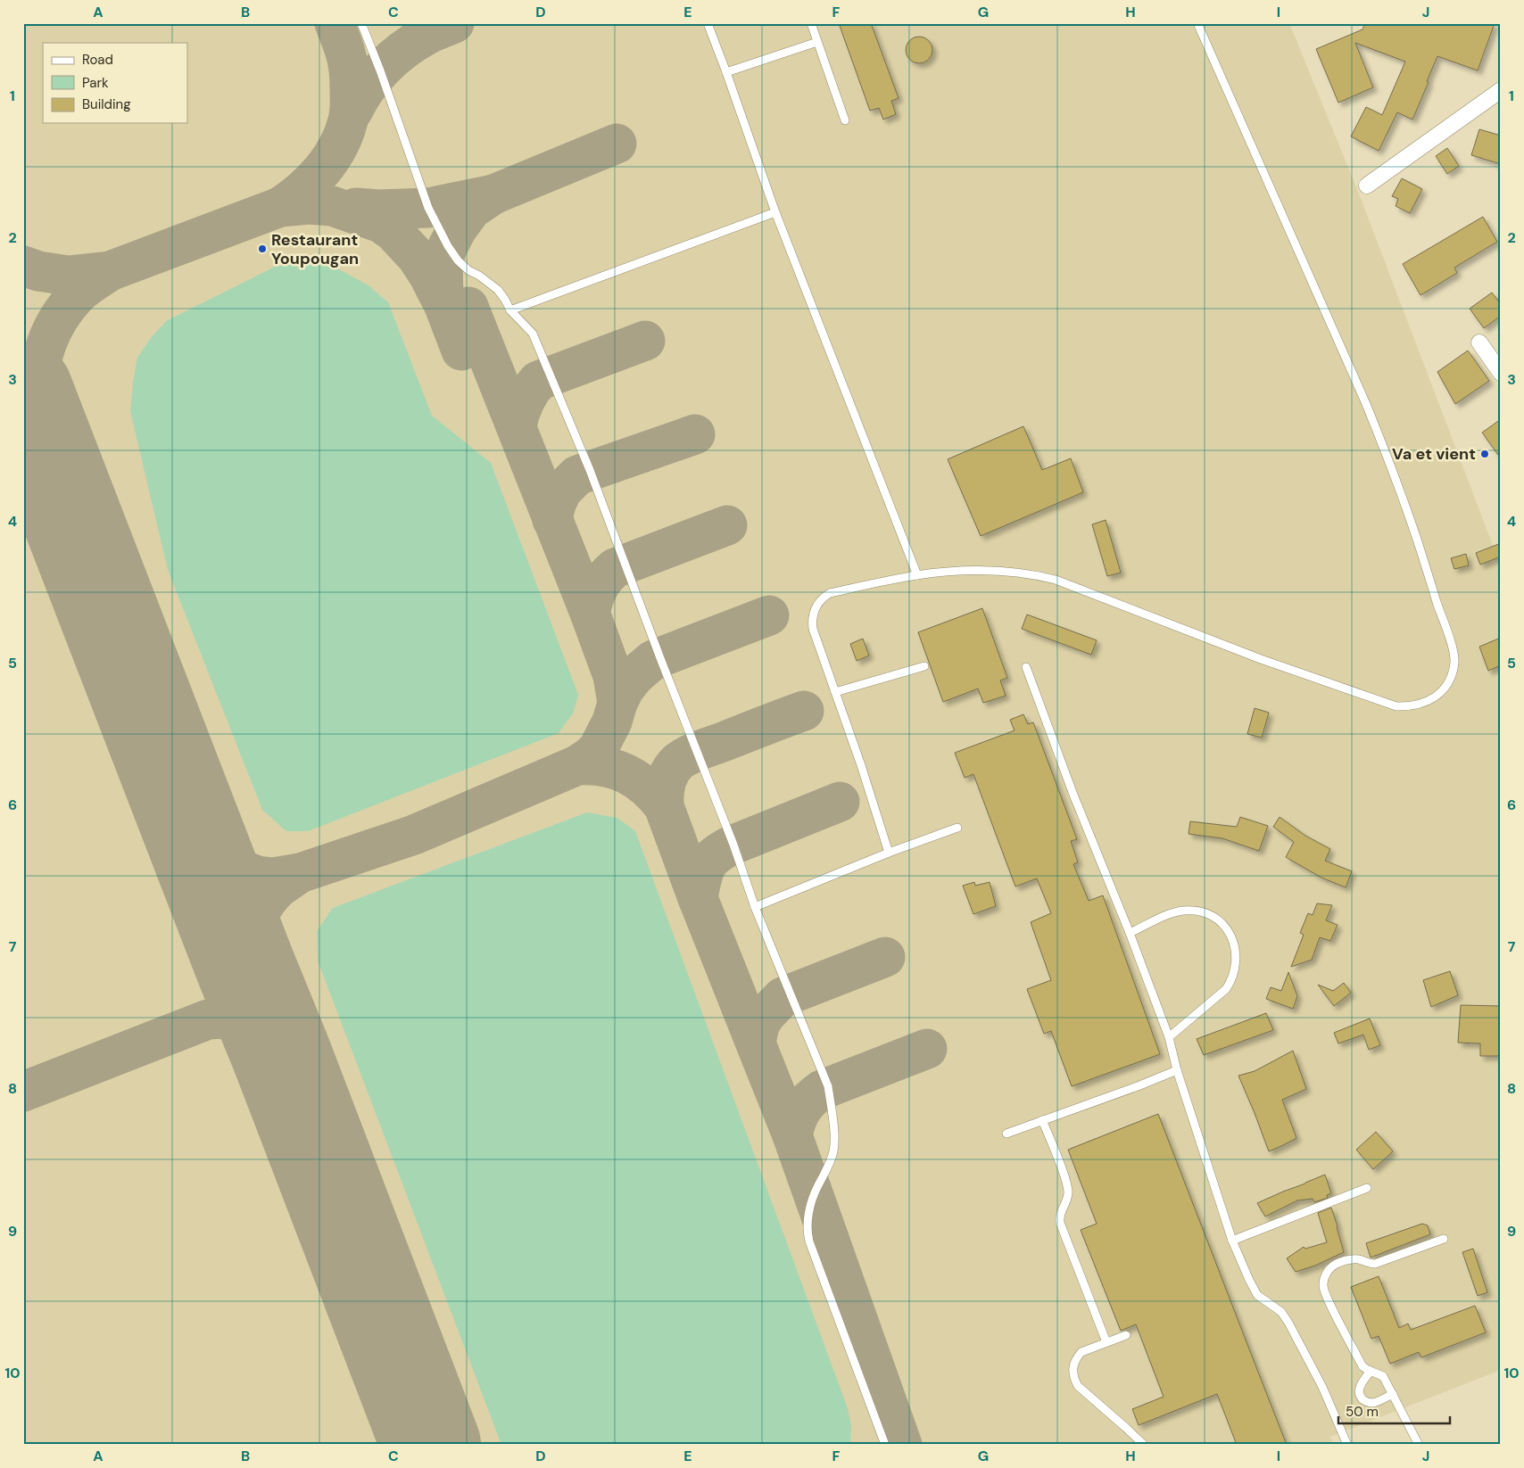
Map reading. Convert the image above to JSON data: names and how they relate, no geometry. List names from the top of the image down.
{
  "places": ["Restaurant Youpougan", "Va et vient"],
  "legend": ["Road", "Park", "Building"],
  "scale_bar": "50 m",
  "grid": {
    "columns": [
      "A",
      "B",
      "C",
      "D",
      "E",
      "F",
      "G",
      "H",
      "I",
      "J"
    ],
    "rows": [
      "1",
      "2",
      "3",
      "4",
      "5",
      "6",
      "7",
      "8",
      "9",
      "10"
    ]
  }
}
